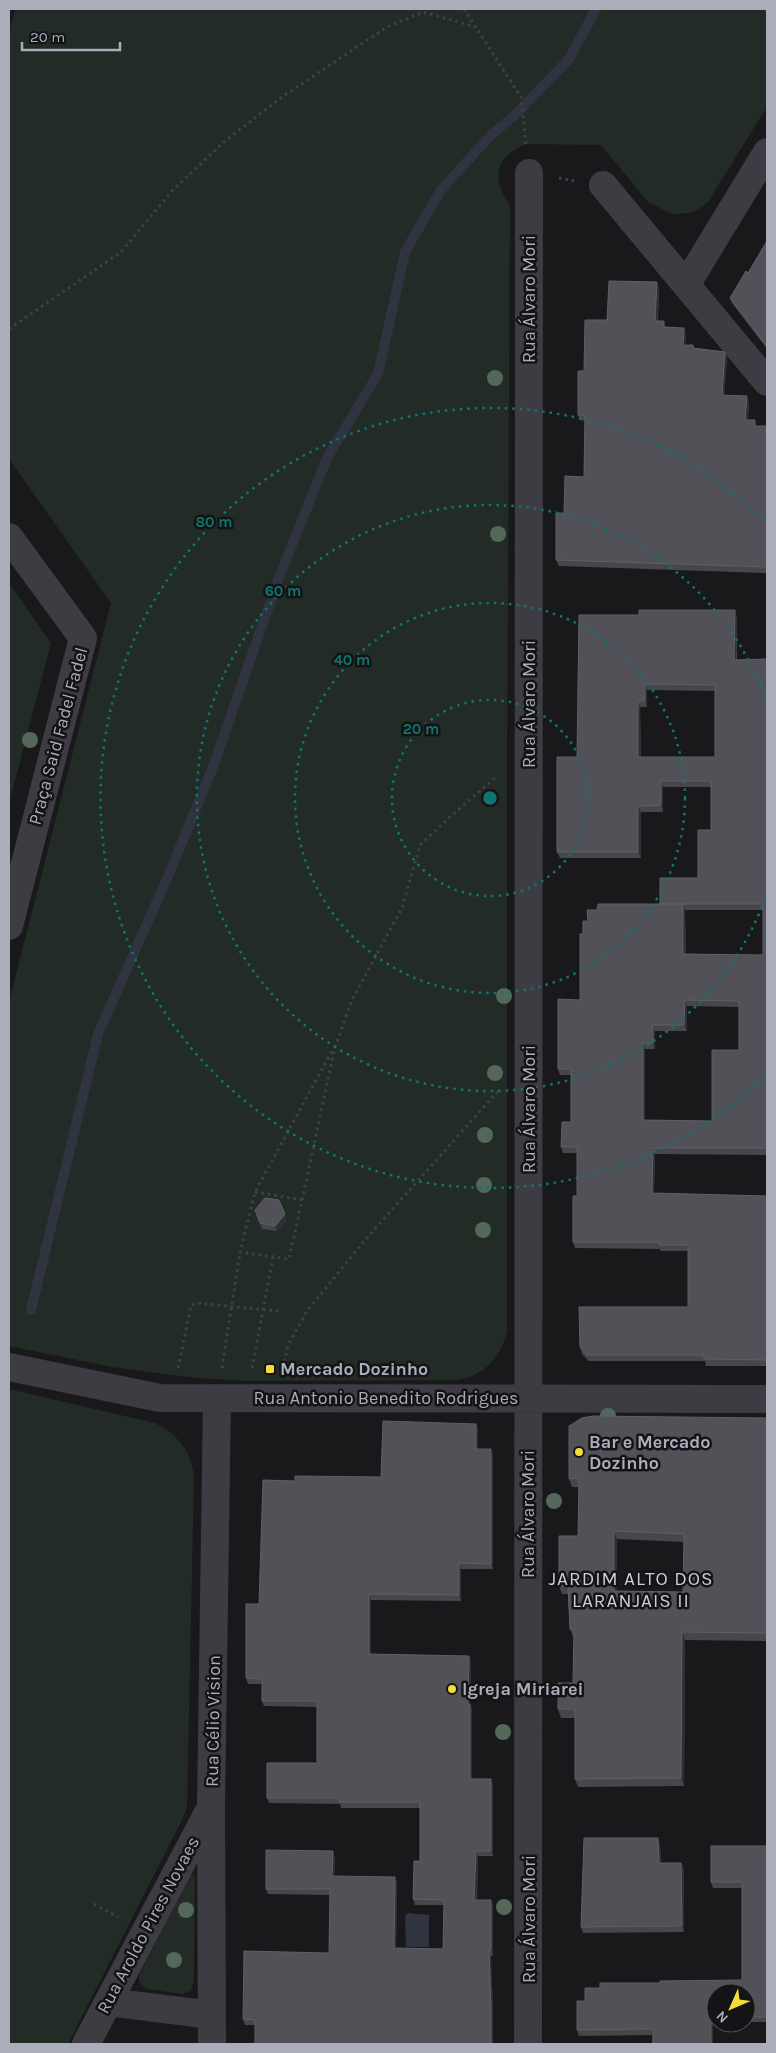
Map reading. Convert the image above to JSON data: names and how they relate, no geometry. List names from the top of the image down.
{
  "streets": {
    "street": [
      "Rua Álvaro Mori",
      "Praça Said Fadel Fadel",
      "Rua Antonio Benedito Rodrigues",
      "Rua Célio Vision",
      "Rua Aroldo Pires Novaes"
    ]
  },
  "crossings": [
    ["Rua Álvaro Mori", "Rua Antonio Benedito Rodrigues"],
    ["Rua Antonio Benedito Rodrigues", "Rua Célio Vision"],
    ["Rua Célio Vision", "Rua Aroldo Pires Novaes"]
  ],
  "districts": ["JARDIM ALTO DOS LARANJAIS II"],
  "places": {
    "transit": ["Mercado Dozinho"],
    "other": ["Bar e Mercado Dozinho", "Igreja Miriarei"]
  },
  "scale_bar": "20 m",
  "north": "bottom left",
  "rings": [
    "80 m",
    "60 m",
    "40 m",
    "20 m"
  ]
}
